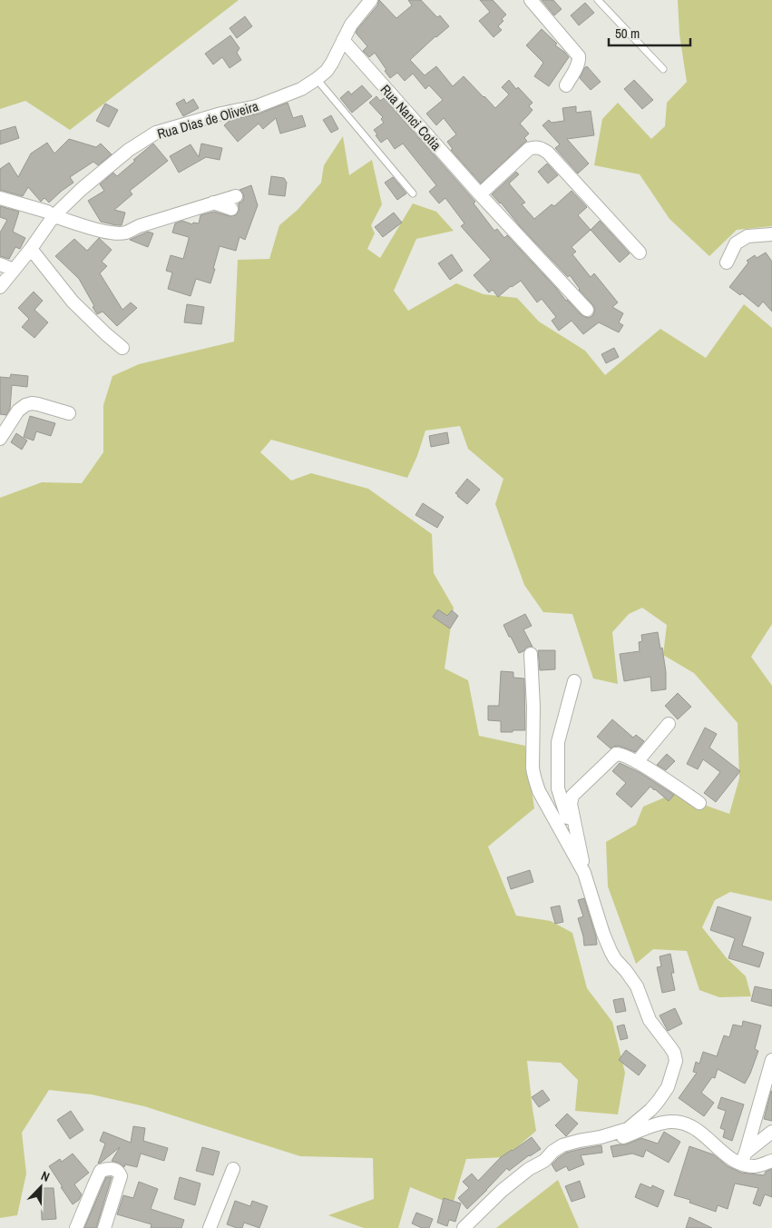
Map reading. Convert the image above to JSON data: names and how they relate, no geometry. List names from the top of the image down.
{
  "streets": {
    "street": ["Rua Nanci Cotia", "Rua Dias de Oliveira"]
  },
  "crossings": [
    ["Rua Nanci Cotia", "Rua Dias de Oliveira"]
  ],
  "scale_bar": "50 m",
  "north": "top right"
}
